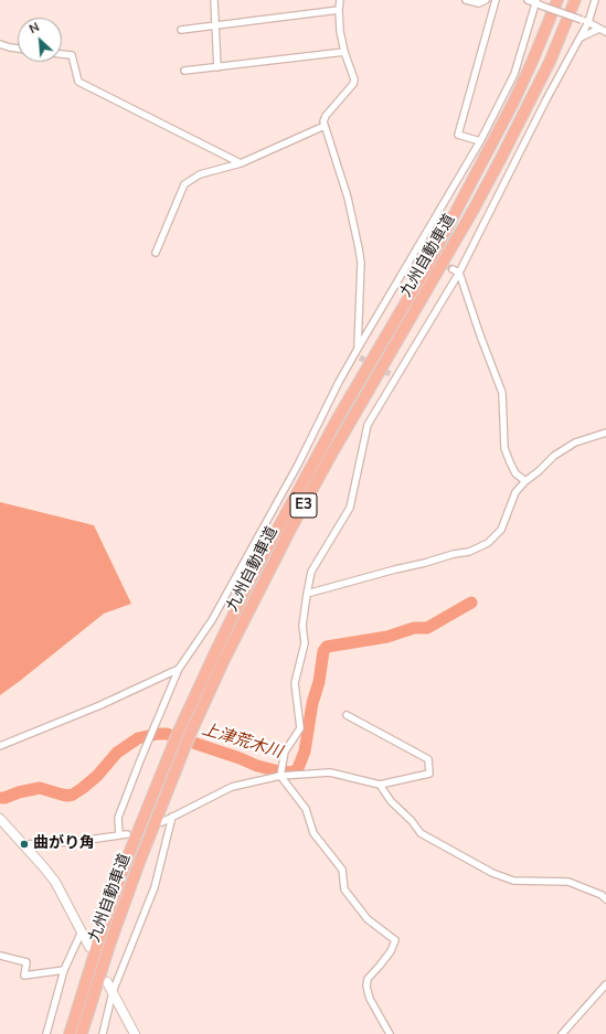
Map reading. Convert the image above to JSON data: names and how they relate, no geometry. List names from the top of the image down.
{
  "streets": {
    "highway": ["九州自動車道", "E3"]
  },
  "water": ["上津荒木川"],
  "places": ["曲がり角"],
  "north": "top left"
}
